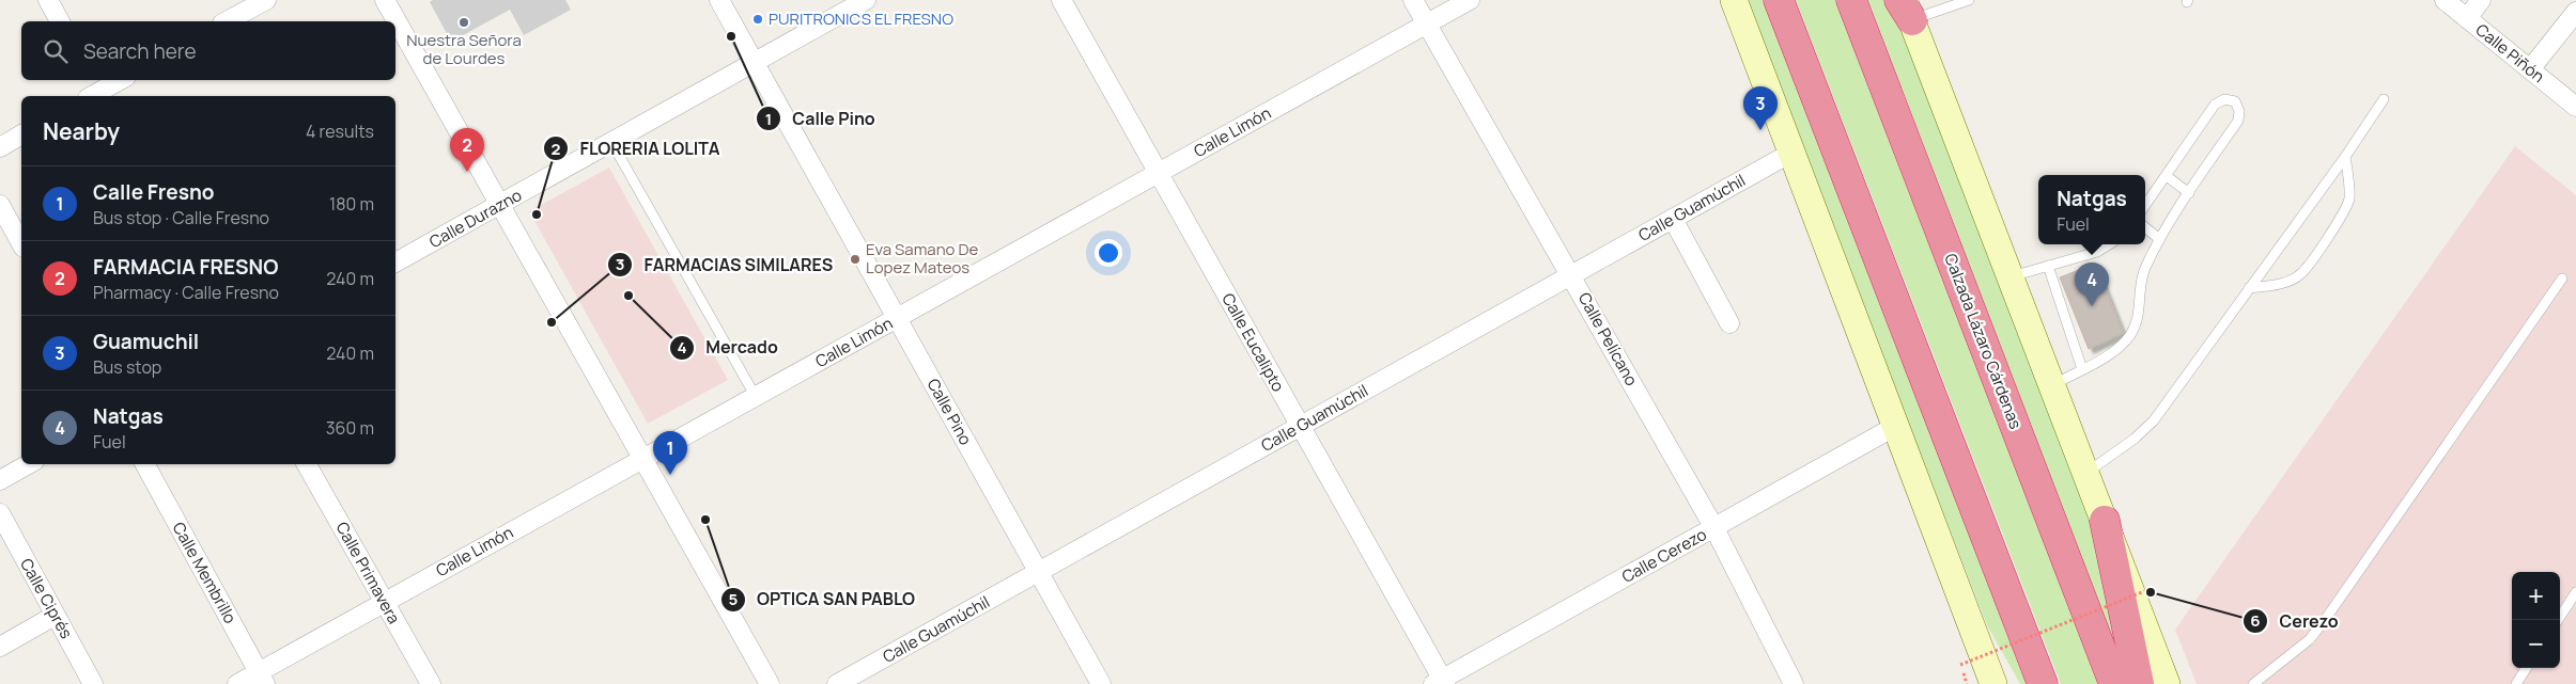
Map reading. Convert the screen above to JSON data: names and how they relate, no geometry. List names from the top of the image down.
{
  "streets": {
    "highway": ["Calzada Lázaro Cárdenas"],
    "street": [
      "Calle Piñón",
      "Calle Limón",
      "Calle Guamúchil",
      "Calle Durazno",
      "Calle Pelícano",
      "Calle Eucalipto",
      "Calle Pino",
      "Calle Cerezo",
      "Calle Membrillo",
      "Calle Primavera",
      "Calle Ciprés"
    ]
  },
  "crossings": [
    ["Calle Limón", "Calle Pelícano"],
    ["Calle Limón", "Calle Eucalipto"],
    ["Calle Limón", "Calle Pino"],
    ["Calle Limón", "Calle Membrillo"],
    ["Calle Limón", "Calle Primavera"],
    ["Calle Guamúchil", "Calle Pelícano"],
    ["Calle Guamúchil", "Calle Eucalipto"],
    ["Calle Guamúchil", "Calle Pino"],
    ["Calle Durazno", "Calle Pino"],
    ["Calle Pelícano", "Calle Cerezo"],
    ["Calle Eucalipto", "Calle Cerezo"]
  ],
  "places": [
    "PURITRONICS EL FRESNO",
    "Nuestra Señora de Lourdes",
    "Calle Pino",
    "FLORERIA LOLITA",
    "Eva Samano De Lopez Mateos",
    "Mercado",
    "FARMACIAS SIMILARES",
    "OPTICA SAN PABLO",
    "Cerezo"
  ],
  "page": {
    "search": "Search here",
    "pins": [
      "3",
      "2",
      "4",
      "1"
    ],
    "heading": ["Nearby", "4 results"],
    "list": [
      {
        "mark": "1",
        "name": "Calle Fresno",
        "note": "Bus stop · Calle Fresno",
        "value": "180 m"
      },
      {
        "mark": "2",
        "name": "FARMACIA FRESNO",
        "note": "Pharmacy · Calle Fresno",
        "value": "240 m"
      },
      {
        "mark": "3",
        "name": "Guamuchil",
        "note": "Bus stop",
        "value": "240 m"
      },
      {
        "mark": "4",
        "name": "Natgas",
        "note": "Fuel",
        "value": "360 m"
      }
    ],
    "popup": ["Natgas", "Fuel"],
    "map_buttons": ["+", "−"]
  }
}
